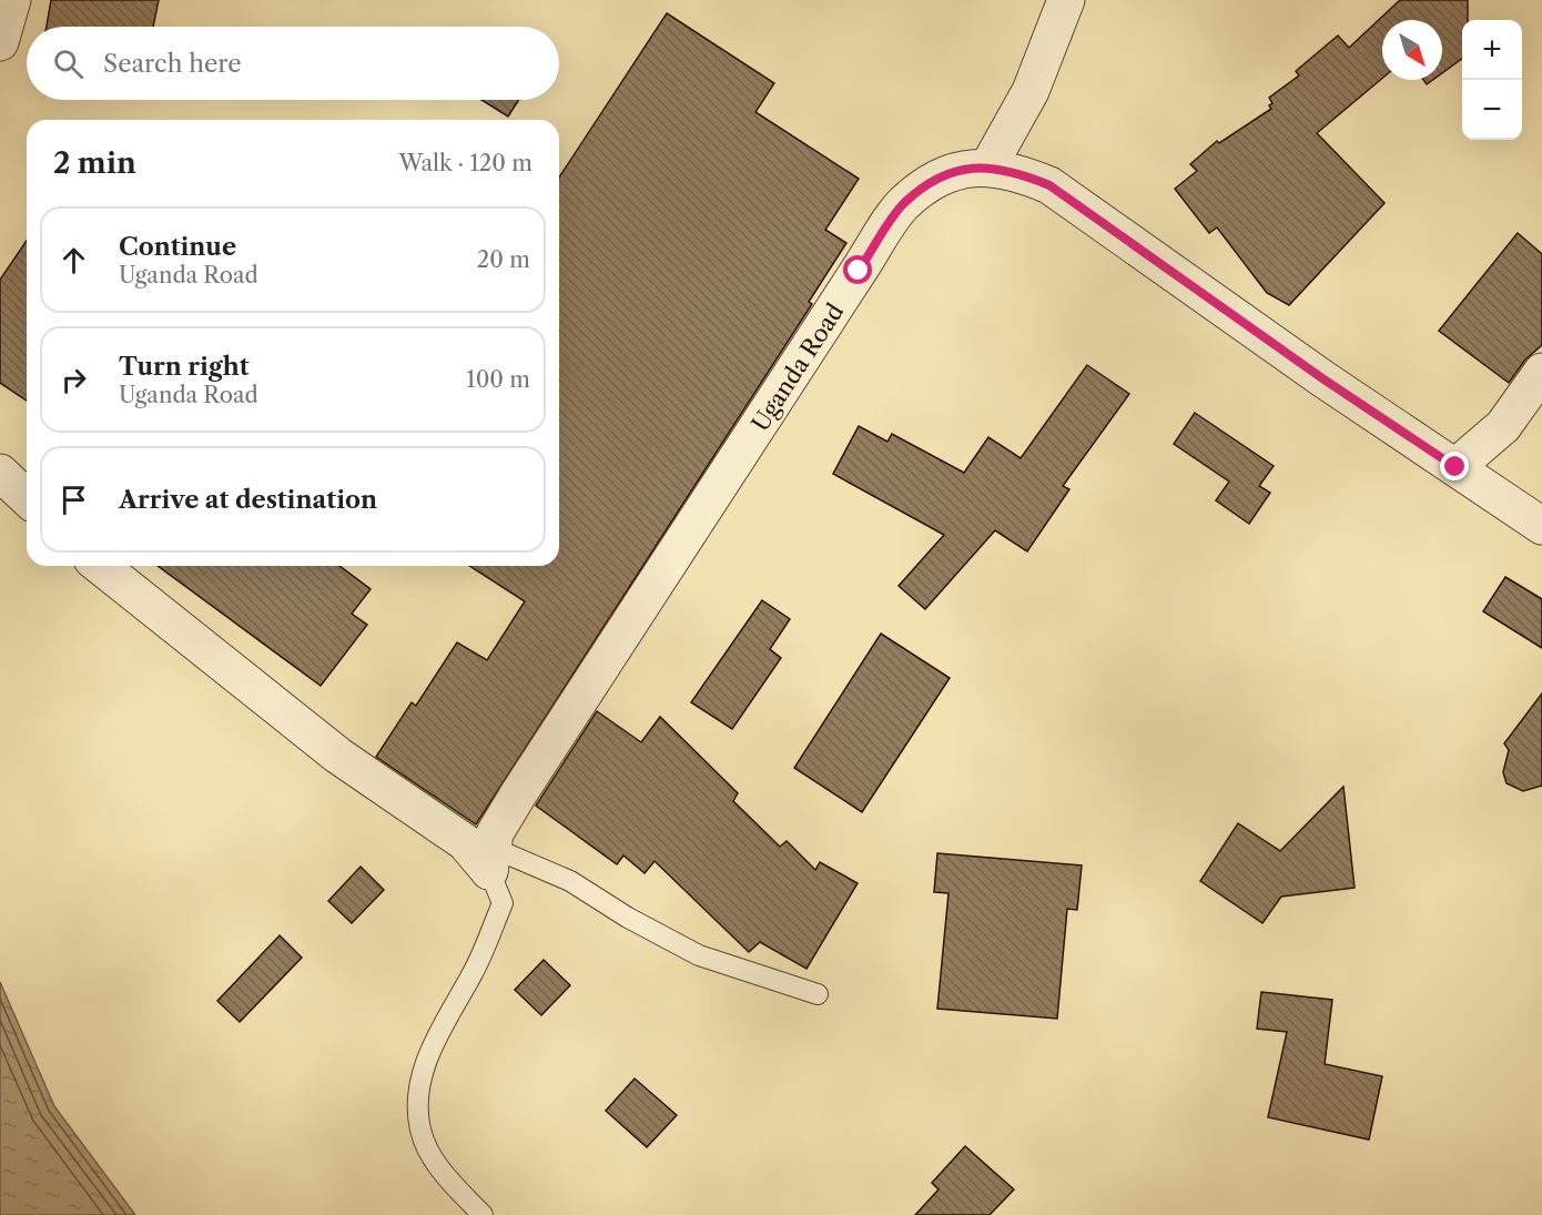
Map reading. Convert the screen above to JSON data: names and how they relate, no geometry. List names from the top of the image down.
{
  "streets": {
    "street": ["Uganda Road"]
  },
  "north": "bottom right",
  "page": {
    "map_buttons": ["+", "−"],
    "search": "Search here",
    "heading": ["2 min", "Walk · 120 m"],
    "list": [
      ["Continue", "Uganda Road", "20 m"],
      ["Turn right", "Uganda Road", "100 m"],
      "Arrive at destination"
    ]
  }
}
